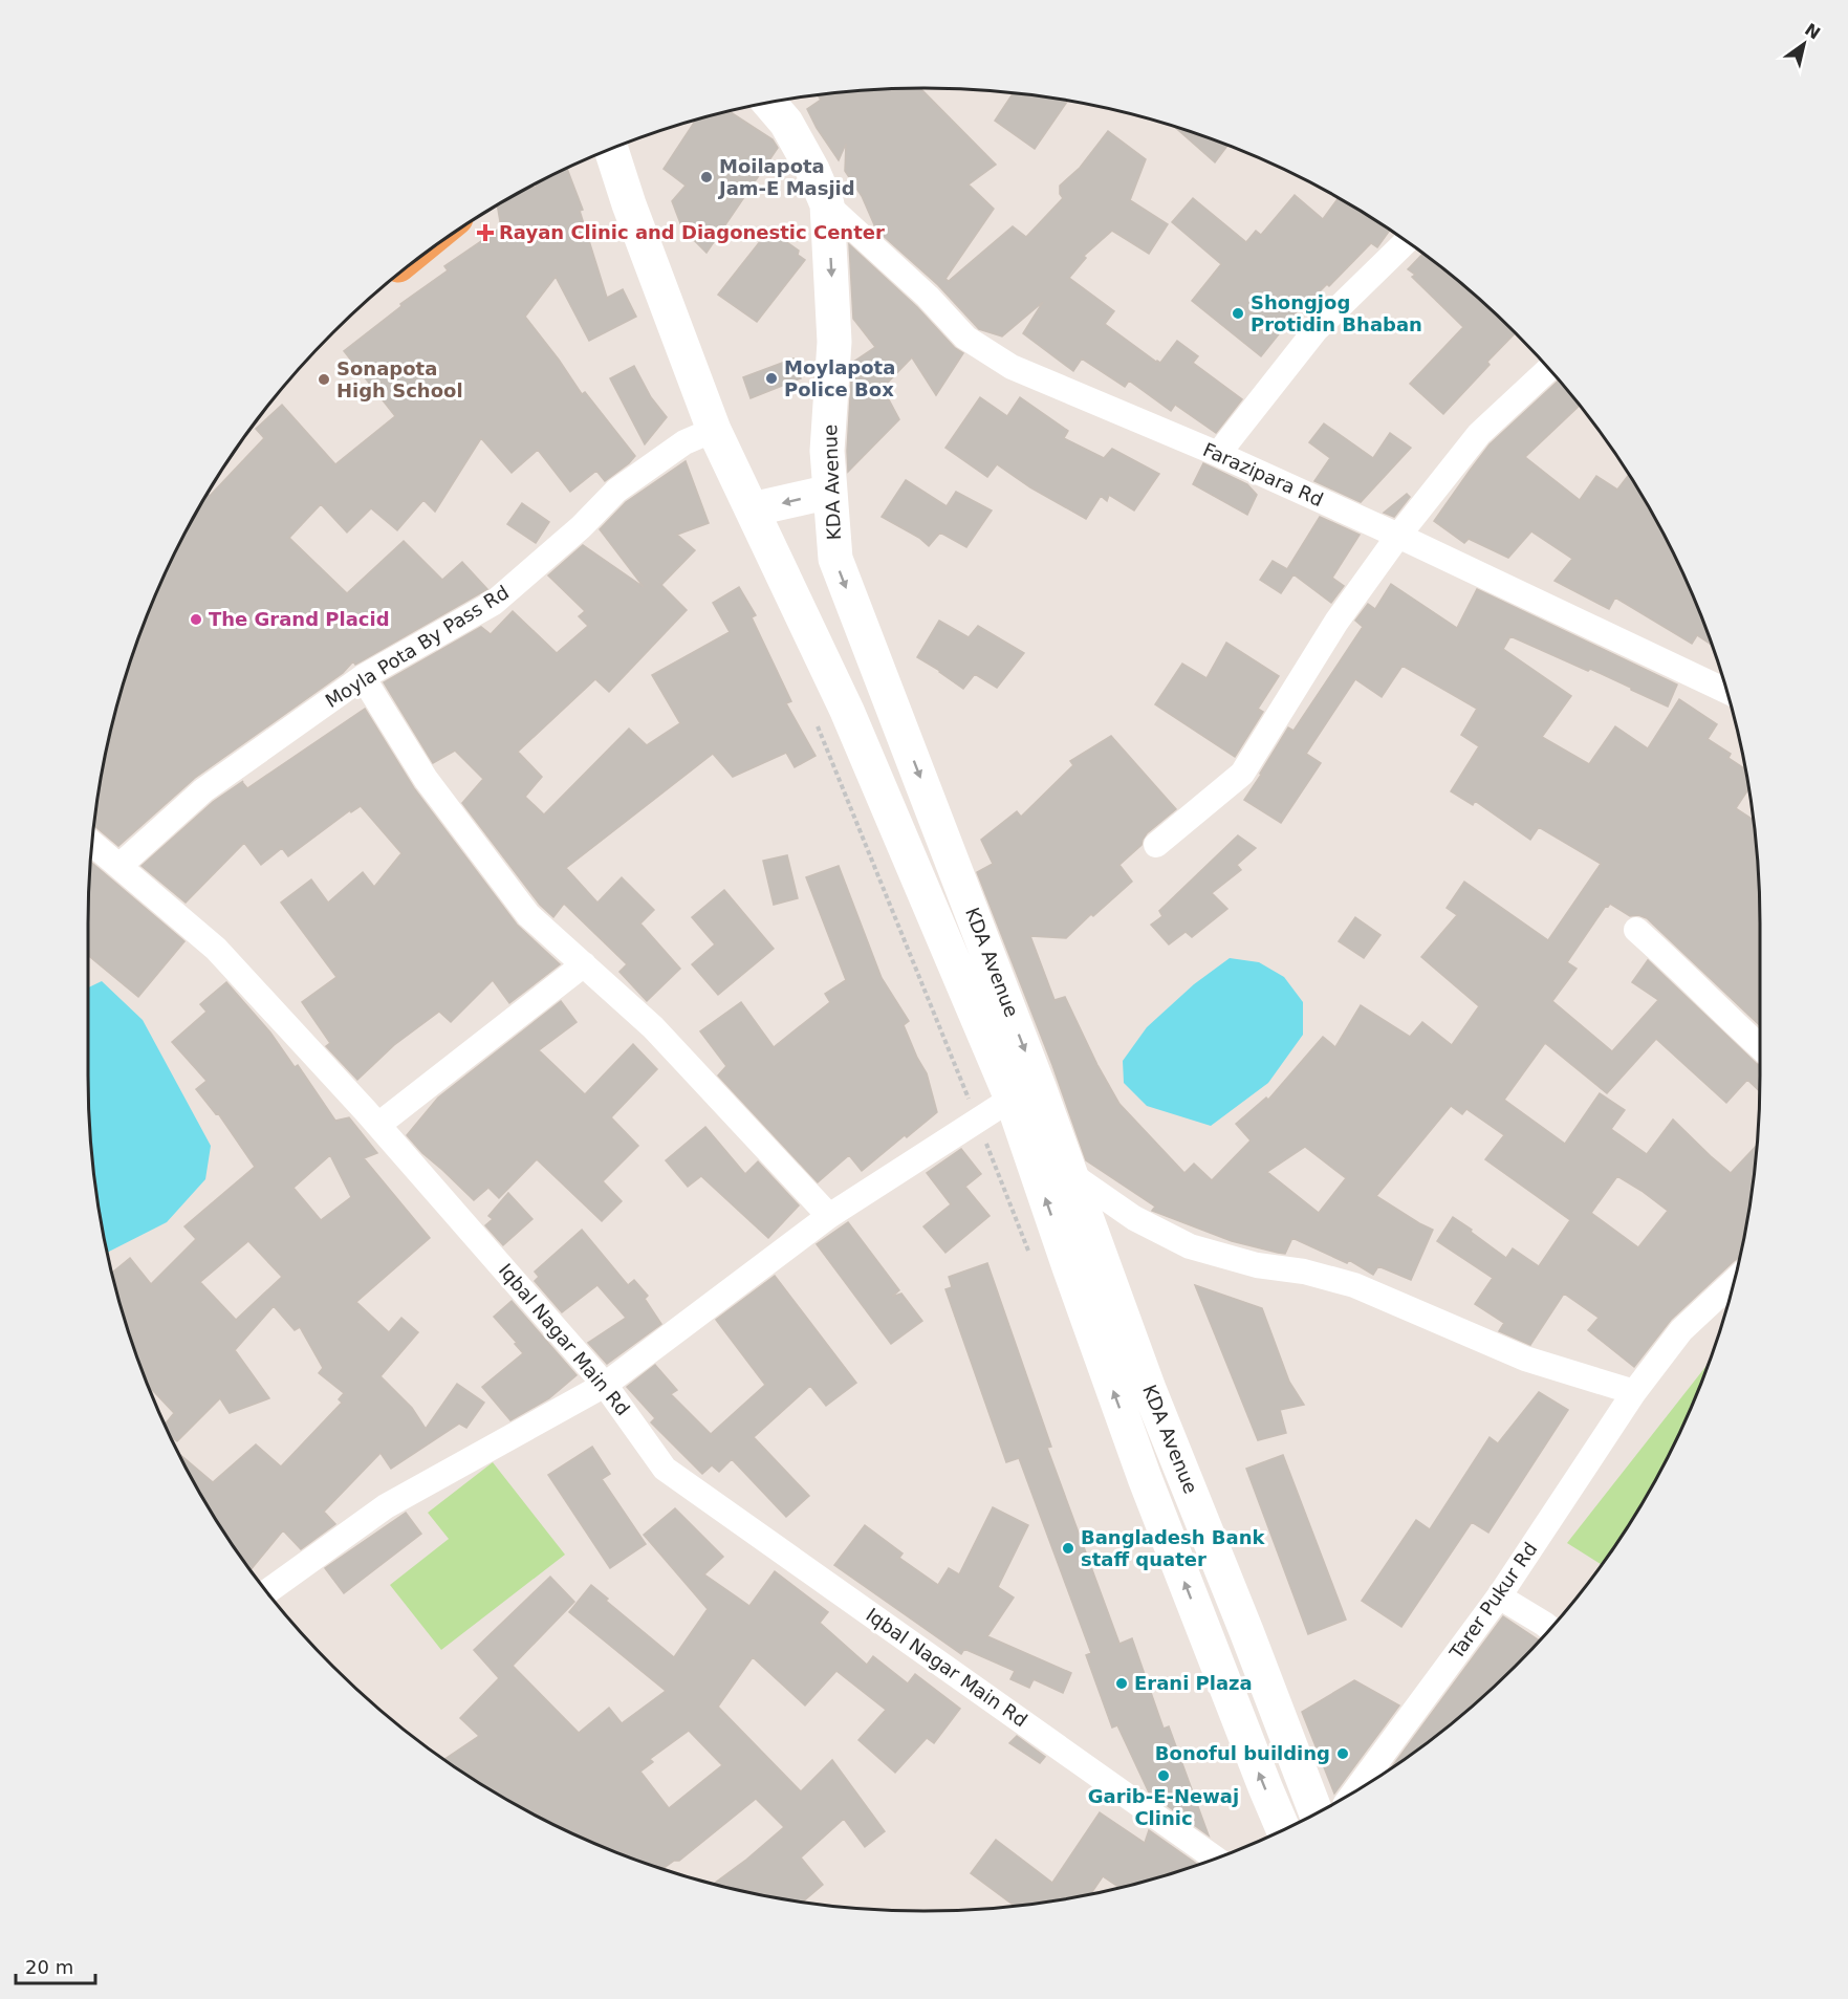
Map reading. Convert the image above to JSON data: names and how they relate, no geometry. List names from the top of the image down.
{
  "streets": {
    "main road": ["KDA Avenue"],
    "street": [
      "Farazipara Rd",
      "Moyla Pota By Pass Rd",
      "Iqbal Nagar Main Rd",
      "Tarer Pukur Rd"
    ]
  },
  "crossings": [
    ["Farazipara Rd", "KDA Avenue"],
    ["KDA Avenue", "Moyla Pota By Pass Rd"],
    ["Moyla Pota By Pass Rd", "Iqbal Nagar Main Rd"]
  ],
  "places": {
    "other": [
      "Moilapota Jam-E Masjid",
      "Shongjog Protidin Bhaban",
      "Moylapota Police Box",
      "Sonapota High School",
      "The Grand Placid",
      "Bangladesh Bank staff quater",
      "Erani Plaza",
      "Bonoful building",
      "Garib-E-Newaj Clinic"
    ],
    "health": ["Rayan Clinic and Diagonestic Center"]
  },
  "scale_bar": "20 m",
  "north": "top right"
}
